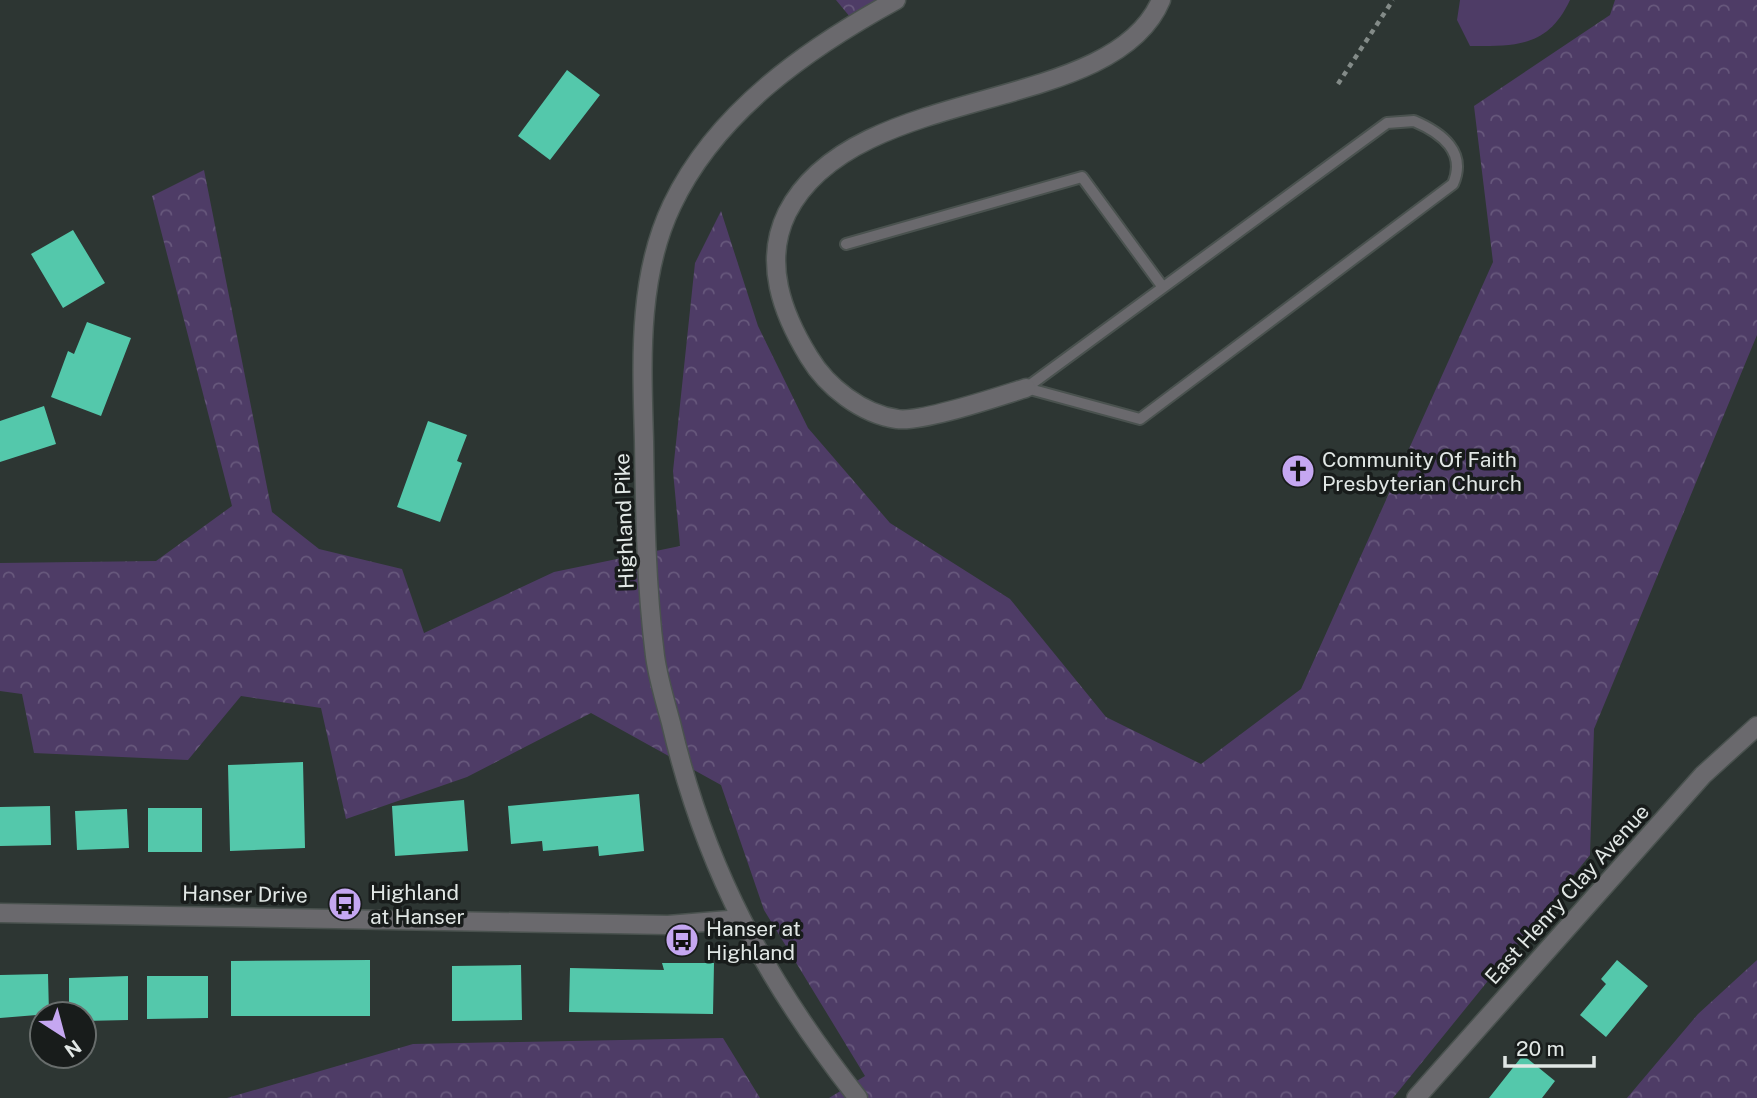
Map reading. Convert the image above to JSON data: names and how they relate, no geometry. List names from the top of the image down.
{
  "streets": {
    "street": ["Highland Pike", "Hanser Drive", "East Henry Clay Avenue"]
  },
  "crossings": [
    ["Highland Pike", "Hanser Drive"]
  ],
  "places": {
    "church": ["Community Of Faith Presbyterian Church"],
    "bus stop": ["Highland at Hanser", "Hanser at Highland"]
  },
  "scale_bar": "20 m",
  "north": "bottom right"
}
